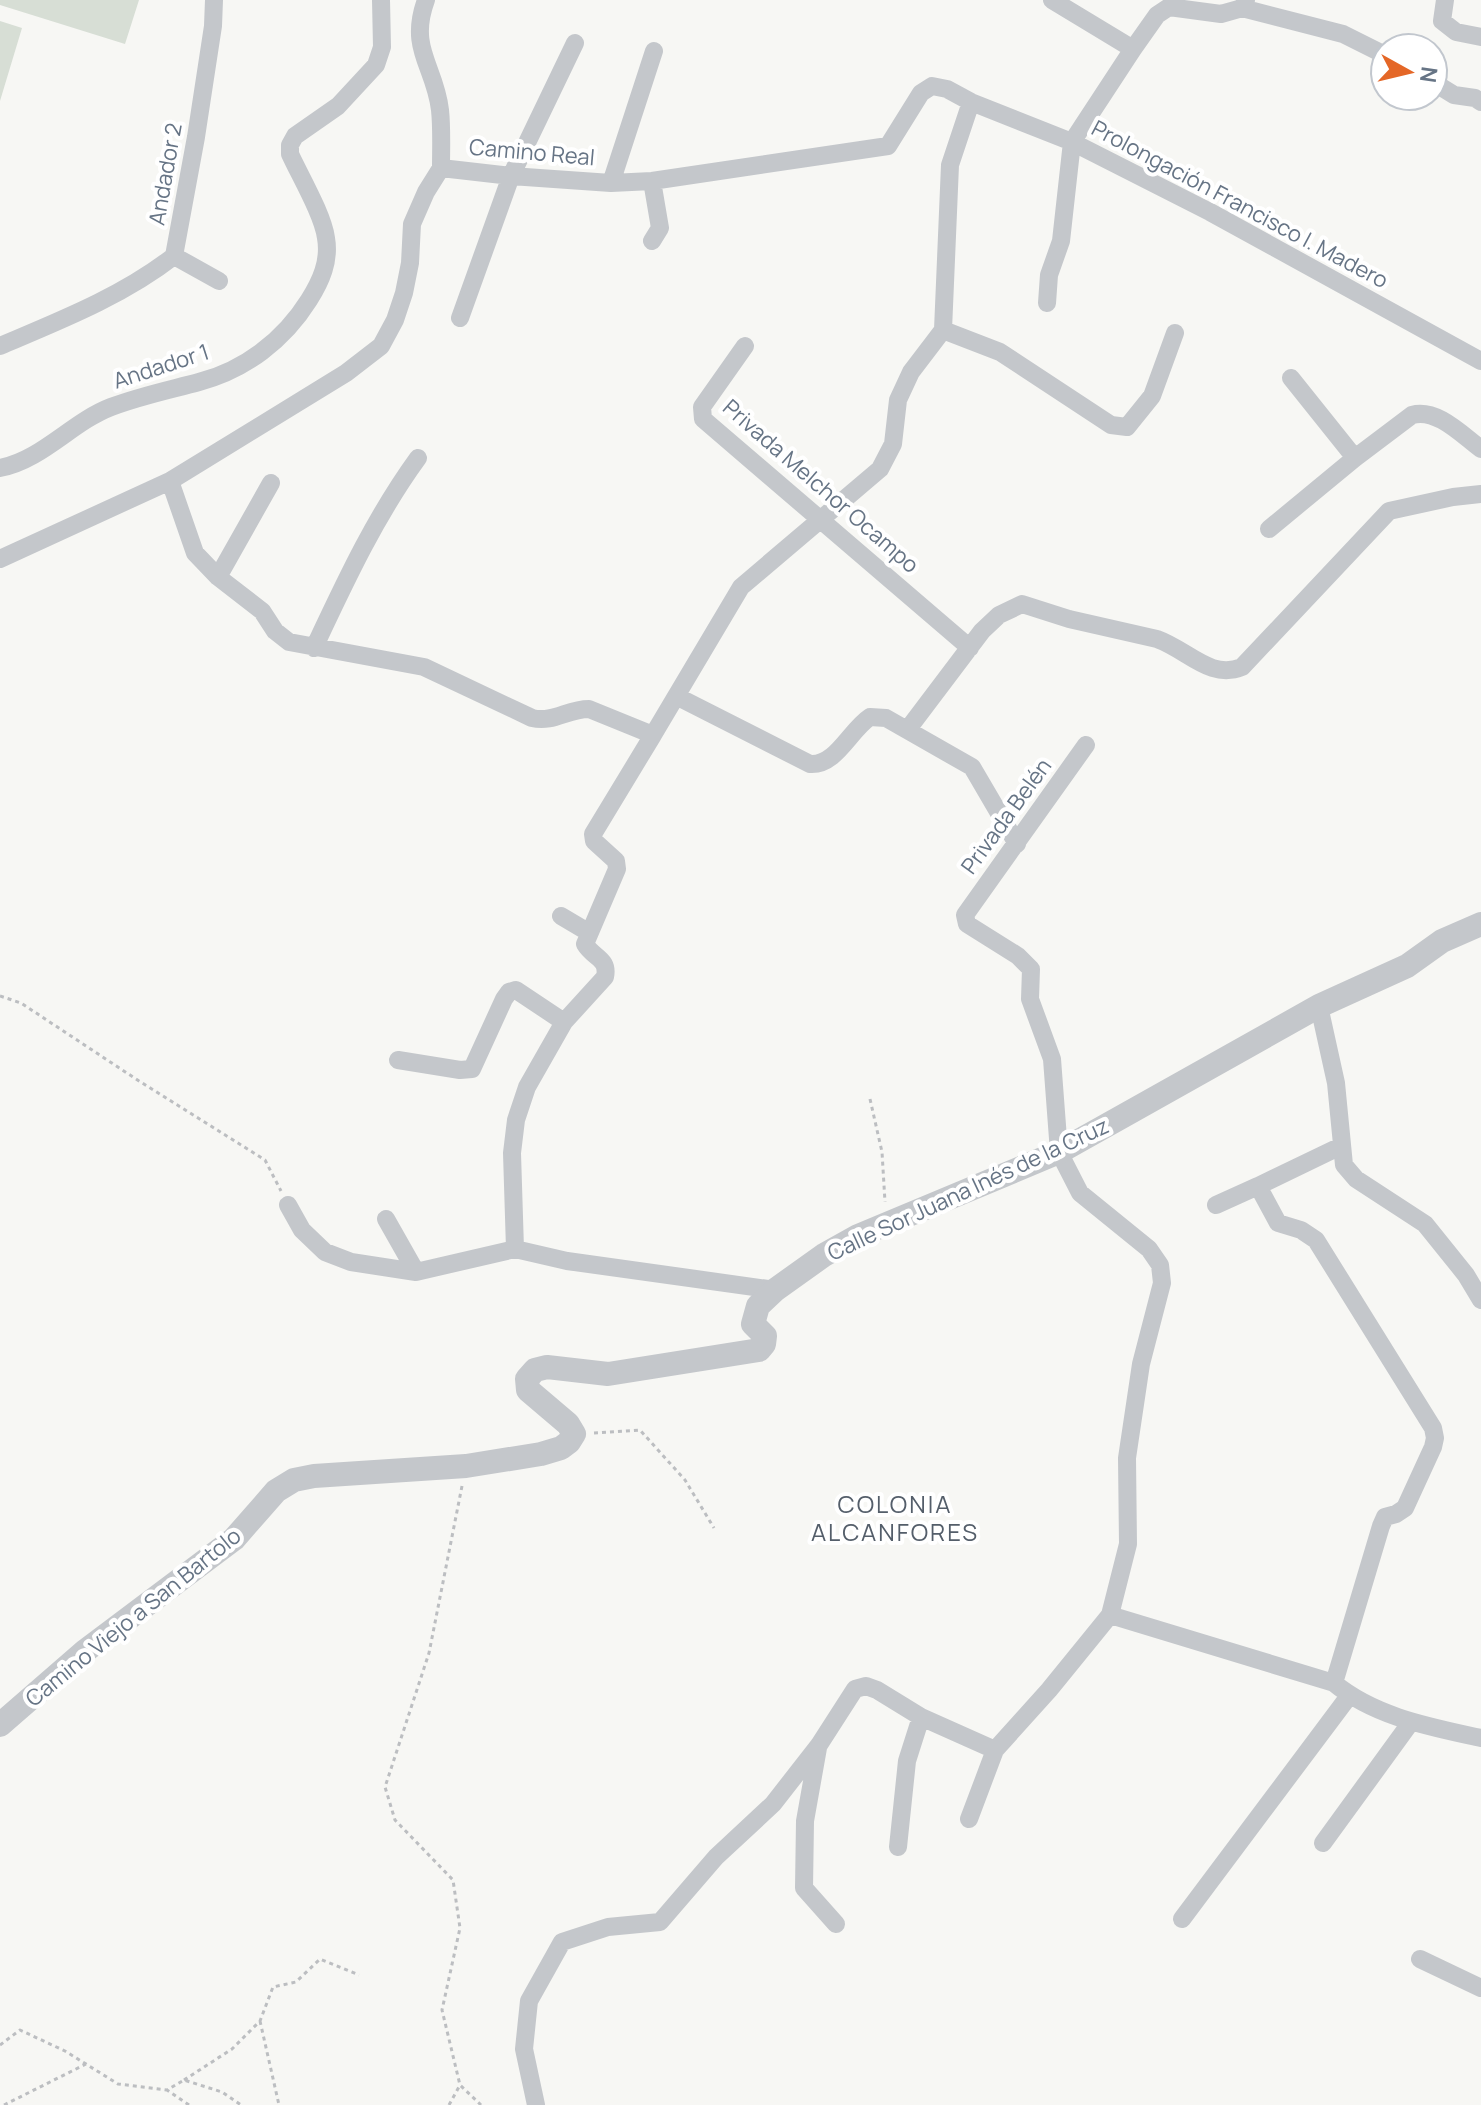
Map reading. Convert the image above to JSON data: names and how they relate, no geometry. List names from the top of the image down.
{
  "streets": {
    "street": [
      "Camino Real",
      "Andador 2",
      "Prolongación Francisco I. Madero",
      "Andador 1",
      "Privada Melchor Ocampo",
      "Privada Belén",
      "Calle Sor Juana Inés de la Cruz",
      "Camino Viejo a San Bartolo"
    ]
  },
  "crossings": [
    ["Camino Real", "Prolongación Francisco I. Madero"],
    ["Privada Belén", "Calle Sor Juana Inés de la Cruz"]
  ],
  "districts": ["COLONIA ALCANFORES"],
  "north": "right"
}
